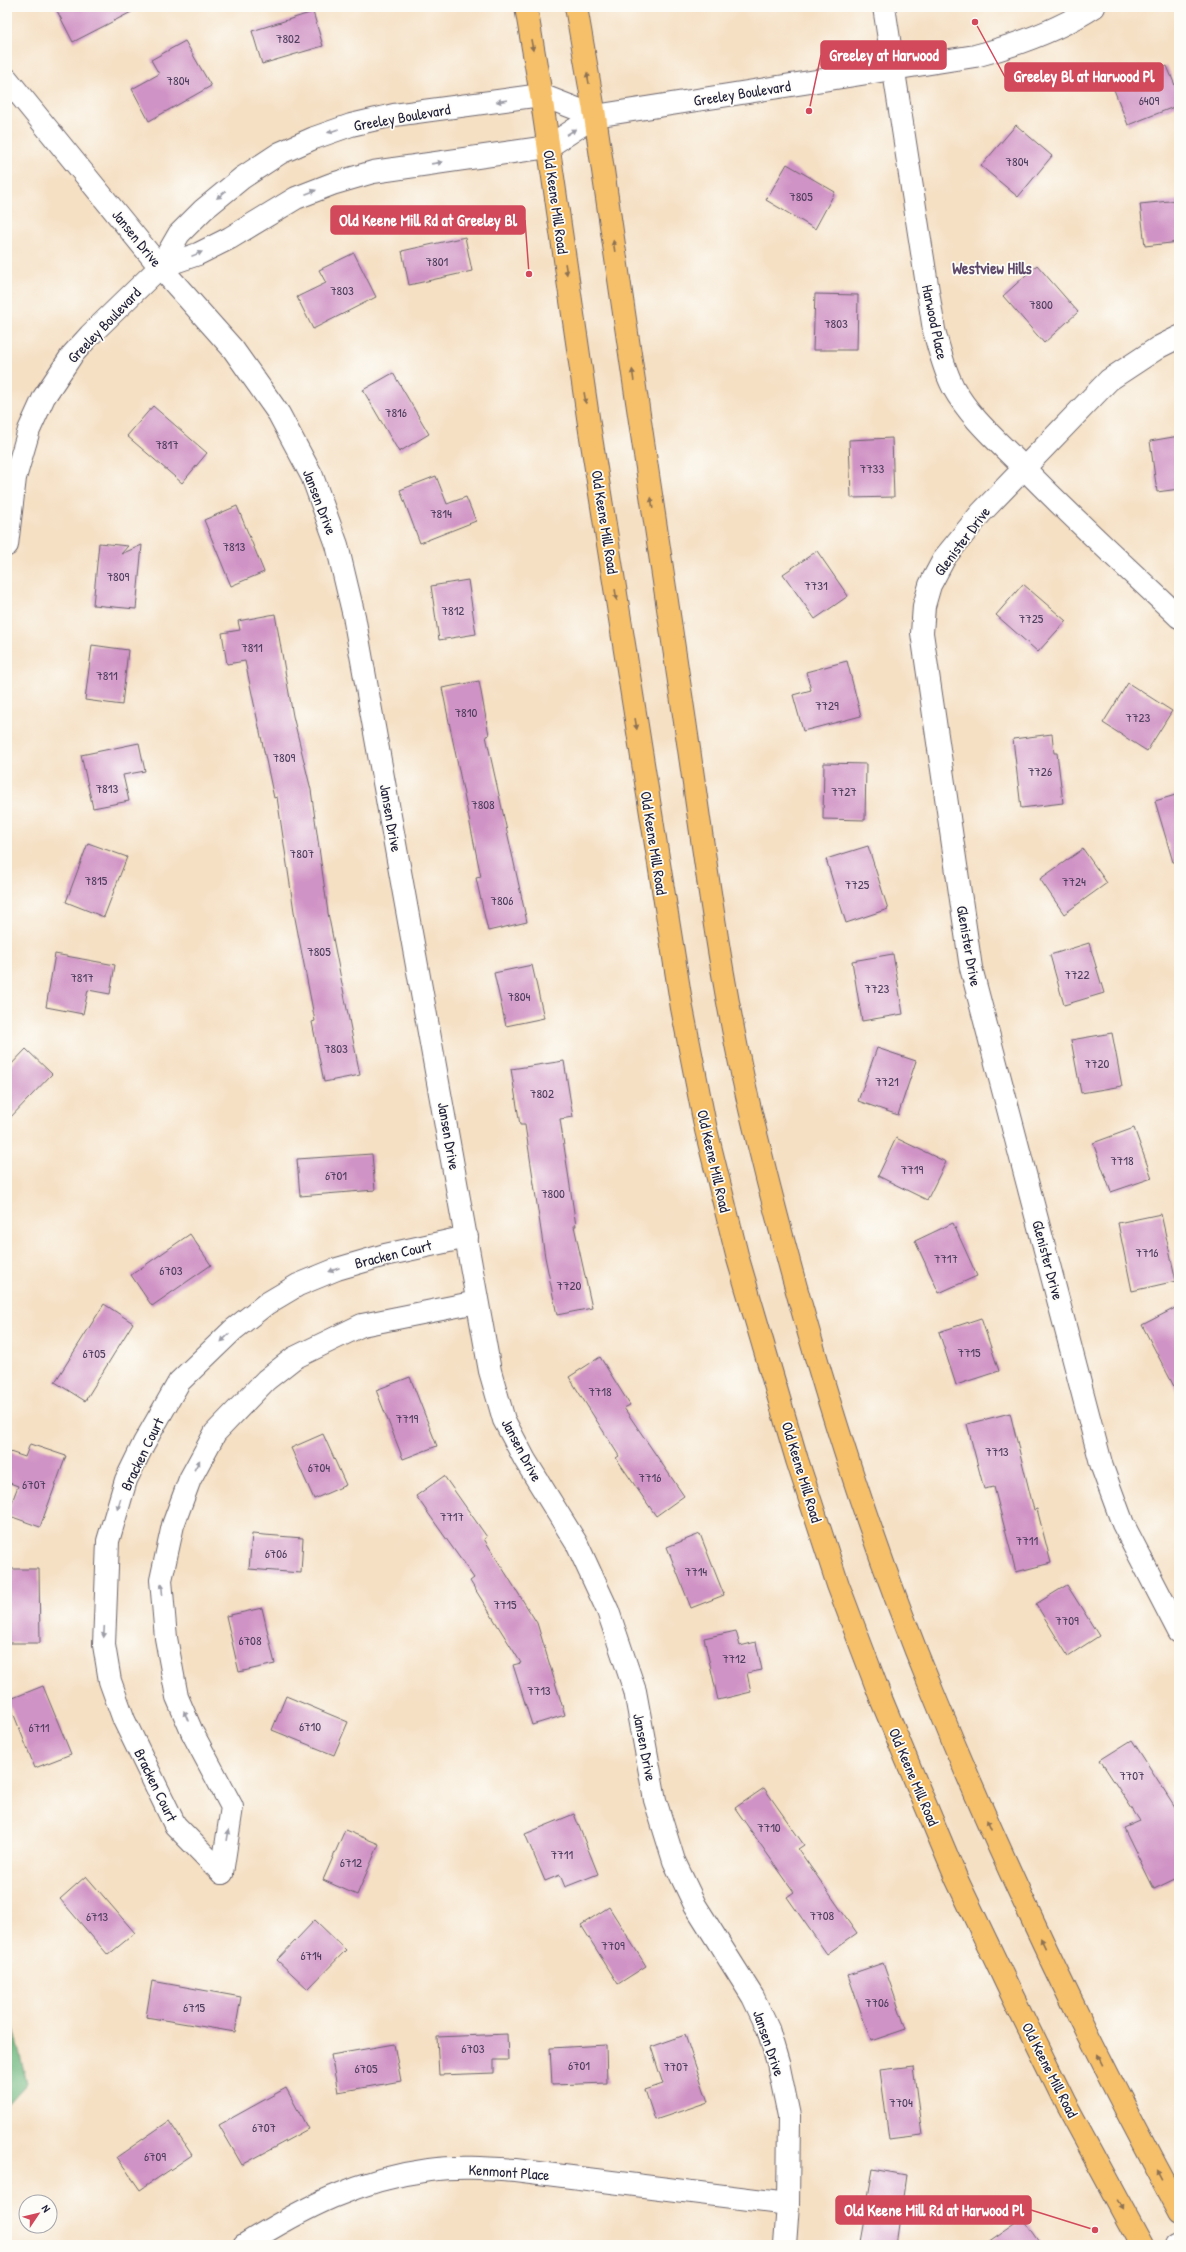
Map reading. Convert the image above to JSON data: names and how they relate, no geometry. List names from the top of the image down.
{
  "streets": {
    "main road": ["Old Keene Mill Road"],
    "street": [
      "Greeley Boulevard",
      "Jansen Drive",
      "Harwood Place",
      "Glenister Drive",
      "Bracken Court",
      "Kenmont Place"
    ]
  },
  "crossings": [
    ["Greeley Boulevard", "Old Keene Mill Road"],
    ["Greeley Boulevard", "Jansen Drive"],
    ["Greeley Boulevard", "Harwood Place"],
    ["Jansen Drive", "Bracken Court"],
    ["Jansen Drive", "Kenmont Place"],
    ["Harwood Place", "Glenister Drive"]
  ],
  "districts": ["Westview Hills"],
  "places": [
    "Greeley Bl at Harwood Pl",
    "Greeley at Harwood",
    "Old Keene Mill Rd at Greeley Bl",
    "Old Keene Mill Rd at Harwood Pl"
  ],
  "house_numbers": [
    "7802",
    "7804",
    "6409",
    "7804",
    "7805",
    "7801",
    "7803",
    "7800",
    "7803",
    "7816",
    "7817",
    "7733",
    "7814",
    "7813",
    "7809",
    "7731",
    "7812",
    "7725",
    "7811",
    "7811",
    "7729",
    "7810",
    "7723",
    "7809",
    "7726",
    "7813",
    "7727",
    "7808",
    "7807",
    "7815",
    "7724",
    "7725",
    "7806",
    "7805",
    "7722",
    "7817",
    "7723",
    "7804",
    "7803",
    "7720",
    "7721",
    "7802",
    "7718",
    "7719",
    "6701",
    "7800",
    "7716",
    "7717",
    "6703",
    "7720",
    "7715",
    "6705",
    "7718",
    "7719",
    "7713",
    "6704",
    "7716",
    "6707",
    "7717",
    "7711",
    "6706",
    "7714",
    "7715",
    "7709",
    "6708",
    "7712",
    "7713",
    "6710",
    "6711",
    "7707",
    "7710",
    "7711",
    "6712",
    "7708",
    "6713",
    "7709",
    "6714",
    "7706",
    "6715",
    "6703",
    "6701",
    "7707",
    "6705",
    "7704",
    "6707",
    "6709"
  ],
  "north": "top right"
}
